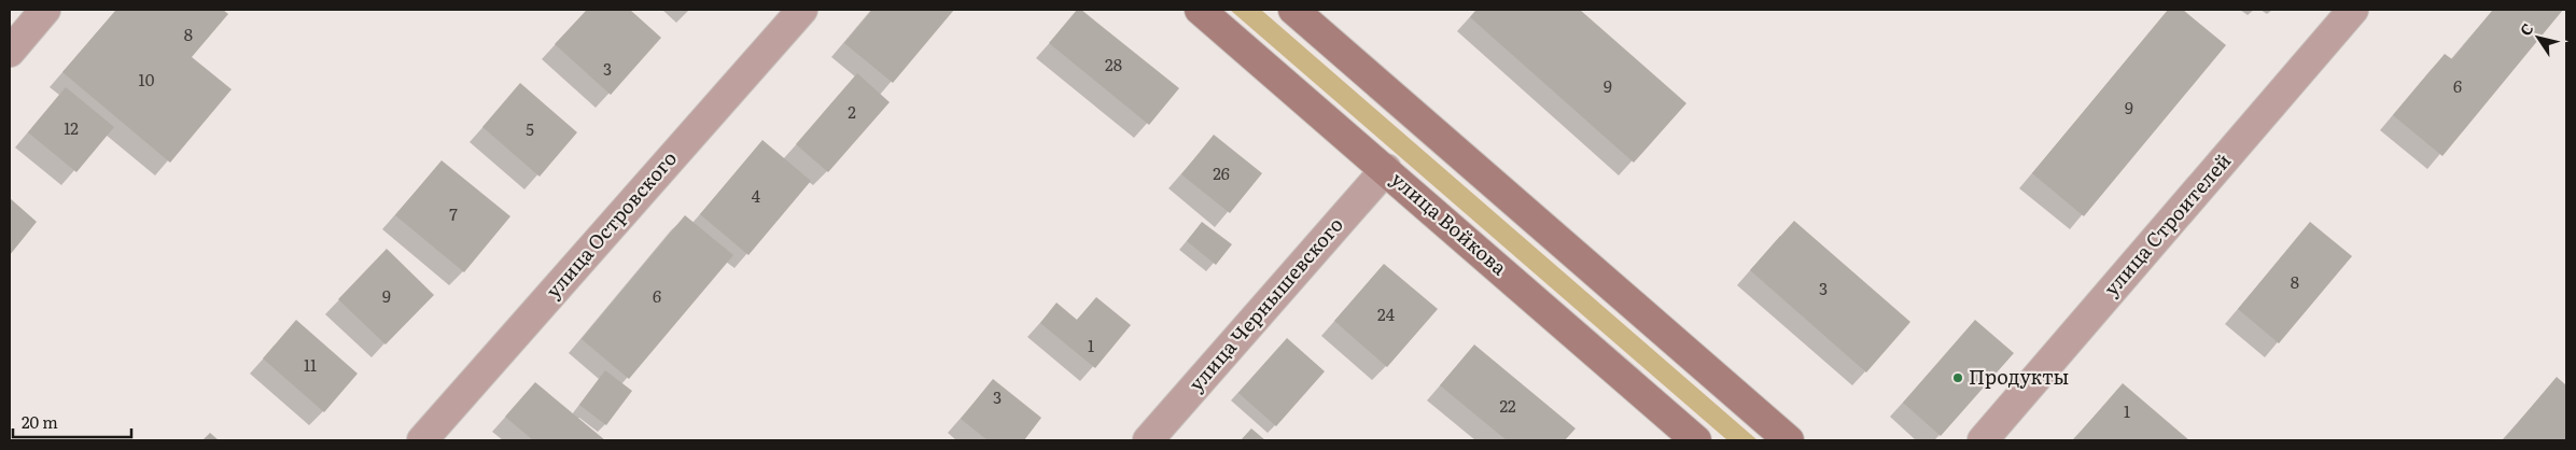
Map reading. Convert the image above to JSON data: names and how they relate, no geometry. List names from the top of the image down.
{
  "streets": {
    "main road": ["улица Войкова"],
    "street": ["улица Островского", "улица Строителей", "улица Чернышевского"]
  },
  "crossings": [
    ["улица Войкова", "улица Чернышевского"]
  ],
  "places": ["Продукты"],
  "house_numbers": [
    "8",
    "28",
    "3",
    "10",
    "9",
    "6",
    "9",
    "2",
    "12",
    "5",
    "26",
    "4",
    "7",
    "8",
    "3",
    "9",
    "6",
    "24",
    "1",
    "11",
    "3",
    "22",
    "1"
  ],
  "scale_bar": "20 m",
  "north": "top left"
}
